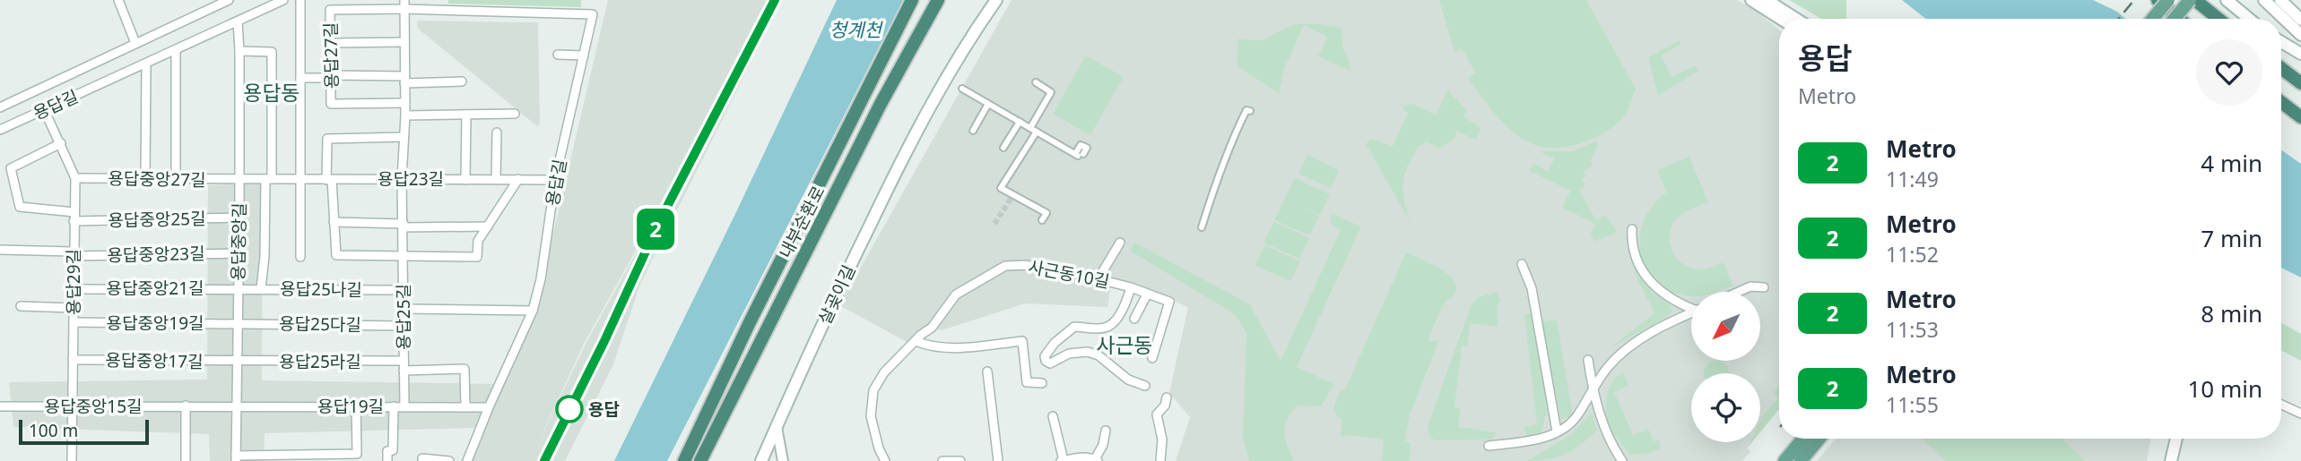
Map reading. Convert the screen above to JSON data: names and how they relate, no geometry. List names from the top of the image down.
{
  "streets": {
    "highway": ["내부순환로"],
    "main road": ["살곶이길"],
    "street": [
      "용답27길",
      "용답길",
      "용답중앙27길",
      "용답23길",
      "용답중앙25길",
      "용답중앙길",
      "용답중앙23길",
      "사근동10길",
      "용답29길",
      "용답중앙21길",
      "용답25나길",
      "용답25길",
      "용답중앙19길",
      "용답25다길",
      "용답중앙17길",
      "용답25라길",
      "용답중앙15길",
      "용답19길"
    ]
  },
  "crossings": [
    ["용답27길", "용답길"],
    ["용답27길", "용답25길"],
    ["용답길", "용답23길"],
    ["용답길", "용답중앙길"],
    ["용답길", "용답29길"],
    ["용답길", "용답25길"],
    ["용답길", "용답19길"],
    ["용답중앙27길", "용답23길"],
    ["용답중앙27길", "용답중앙길"],
    ["용답중앙27길", "용답29길"],
    ["용답23길", "용답중앙길"],
    ["용답23길", "용답25길"],
    ["용답중앙25길", "용답중앙길"],
    ["용답중앙25길", "용답29길"],
    ["용답중앙길", "용답중앙23길"],
    ["용답중앙길", "용답중앙21길"],
    ["용답중앙길", "용답25나길"],
    ["용답중앙길", "용답중앙19길"],
    ["용답중앙길", "용답25다길"],
    ["용답중앙길", "용답중앙17길"],
    ["용답중앙길", "용답25라길"],
    ["용답중앙길", "용답중앙15길"],
    ["용답중앙길", "용답19길"],
    ["용답중앙23길", "용답29길"],
    ["용답29길", "용답중앙21길"],
    ["용답29길", "용답중앙19길"],
    ["용답29길", "용답중앙17길"],
    ["용답29길", "용답중앙15길"],
    ["용답중앙21길", "용답25나길"],
    ["용답25나길", "용답25길"],
    ["용답25길", "용답25다길"],
    ["용답25길", "용답25라길"],
    ["용답25길", "용답19길"],
    ["용답중앙19길", "용답25다길"],
    ["용답중앙17길", "용답25라길"],
    ["용답중앙15길", "용답19길"]
  ],
  "districts": ["용답동", "사근동"],
  "water": ["청계천"],
  "places": ["용답"],
  "lines": ["metro line 2"],
  "scale_bar": "100 m",
  "north": "bottom left",
  "page": {
    "on_map": "2",
    "heading": ["용답", "Metro"],
    "list": [
      {
        "mark": "2",
        "name": "Metro",
        "note": "11:49",
        "value": "4 min"
      },
      {
        "mark": "2",
        "name": "Metro",
        "note": "11:52",
        "value": "7 min"
      },
      {
        "mark": "2",
        "name": "Metro",
        "note": "11:53",
        "value": "8 min"
      },
      {
        "mark": "2",
        "name": "Metro",
        "note": "11:55",
        "value": "10 min"
      }
    ],
    "scale": "100 m"
  }
}
